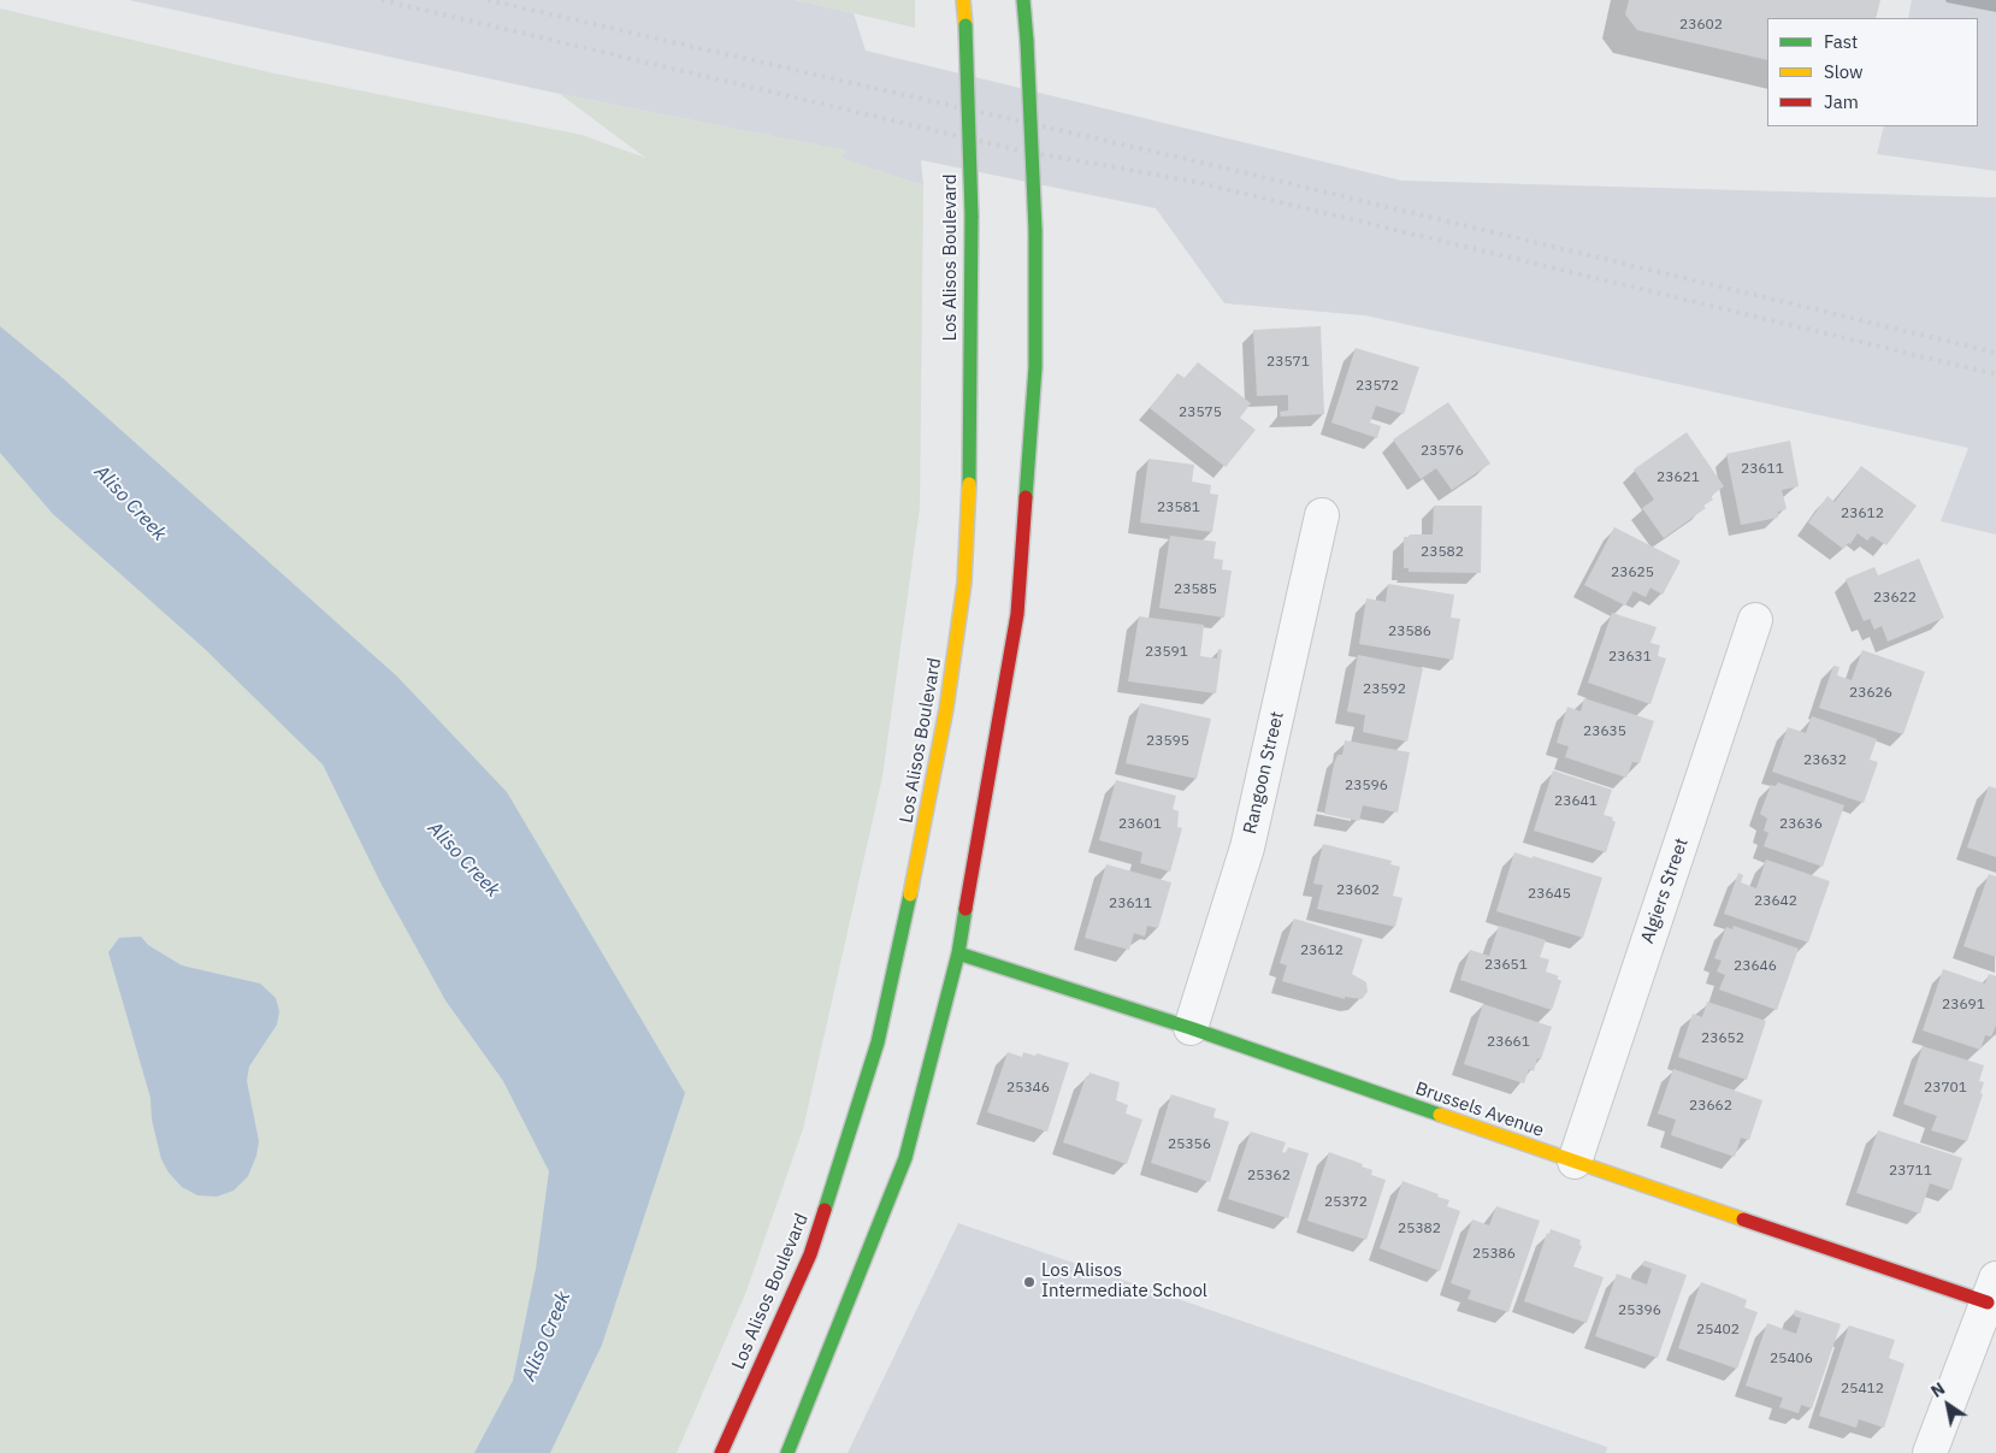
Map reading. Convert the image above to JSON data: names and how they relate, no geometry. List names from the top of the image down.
{
  "streets": {
    "main road": ["Los Alisos Boulevard", "Brussels Avenue"],
    "street": ["Rangoon Street", "Algiers Street"]
  },
  "crossings": [
    ["Rangoon Street", "Brussels Avenue"],
    ["Algiers Street", "Brussels Avenue"]
  ],
  "water": ["Aliso Creek"],
  "places": ["Los Alisos Intermediate School"],
  "house_numbers": [
    "23602",
    "23571",
    "23572",
    "23575",
    "23576",
    "23611",
    "23621",
    "23581",
    "23612",
    "23582",
    "23625",
    "23585",
    "23622",
    "23586",
    "23591",
    "23631",
    "23592",
    "23626",
    "23635",
    "23595",
    "23632",
    "23596",
    "23641",
    "23601",
    "23636",
    "23602",
    "23645",
    "23642",
    "23611",
    "23612",
    "23651",
    "23646",
    "23691",
    "23652",
    "23661",
    "25346",
    "23701",
    "23662",
    "25356",
    "23711",
    "25362",
    "25372",
    "25382",
    "25386",
    "25396",
    "25402",
    "25406",
    "25412"
  ],
  "legend": ["Fast", "Slow", "Jam"],
  "north": "top left"
}
